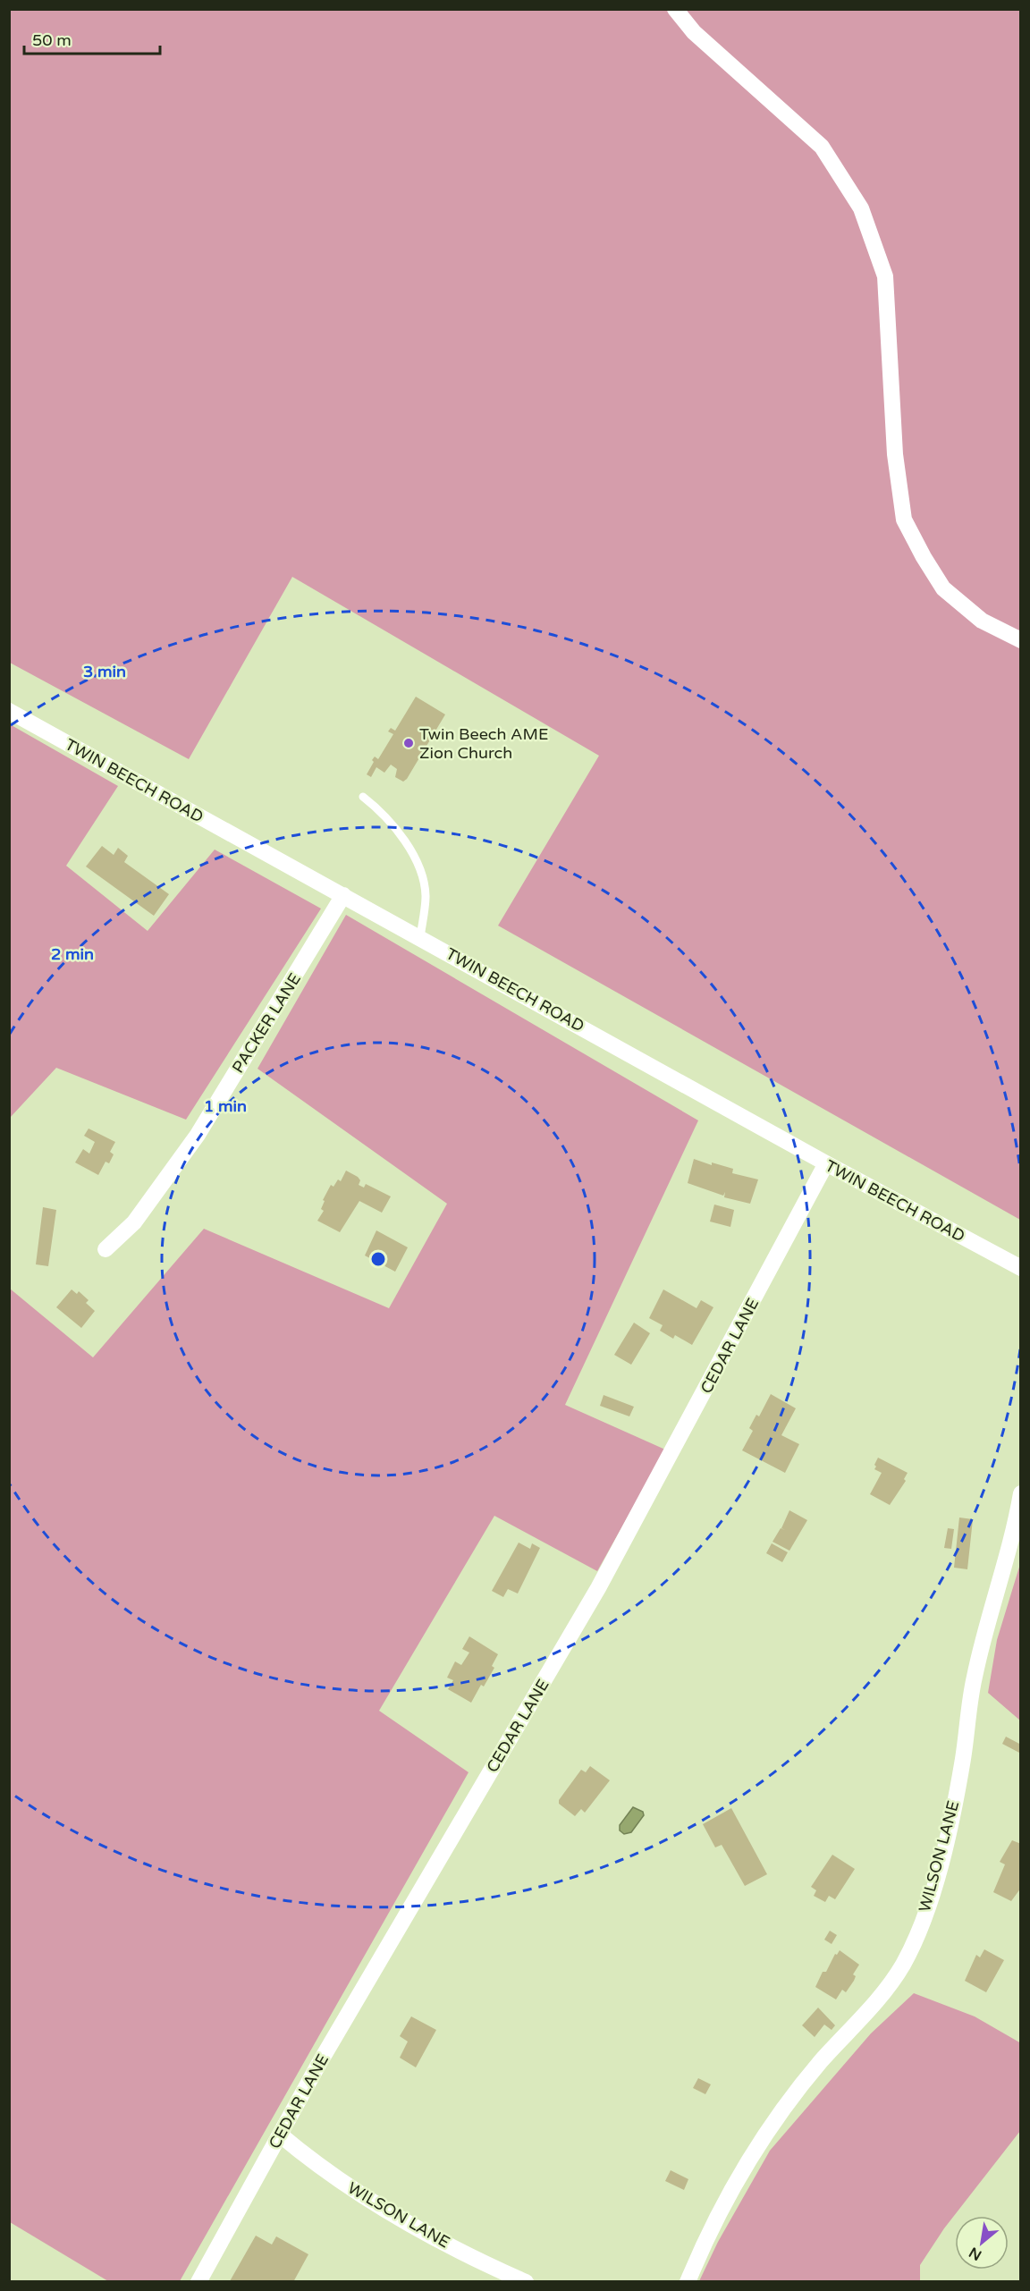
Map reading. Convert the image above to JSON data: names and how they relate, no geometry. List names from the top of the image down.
{
  "streets": {
    "street": [
      "TWIN BEECH ROAD",
      "PACKER LANE",
      "CEDAR LANE",
      "WILSON LANE"
    ]
  },
  "crossings": [
    ["TWIN BEECH ROAD", "PACKER LANE"],
    ["TWIN BEECH ROAD", "CEDAR LANE"],
    ["CEDAR LANE", "WILSON LANE"]
  ],
  "places": ["Twin Beech AME Zion Church"],
  "scale_bar": "50 m",
  "north": "bottom left",
  "rings": ["3 min", "2 min", "1 min"]
}
